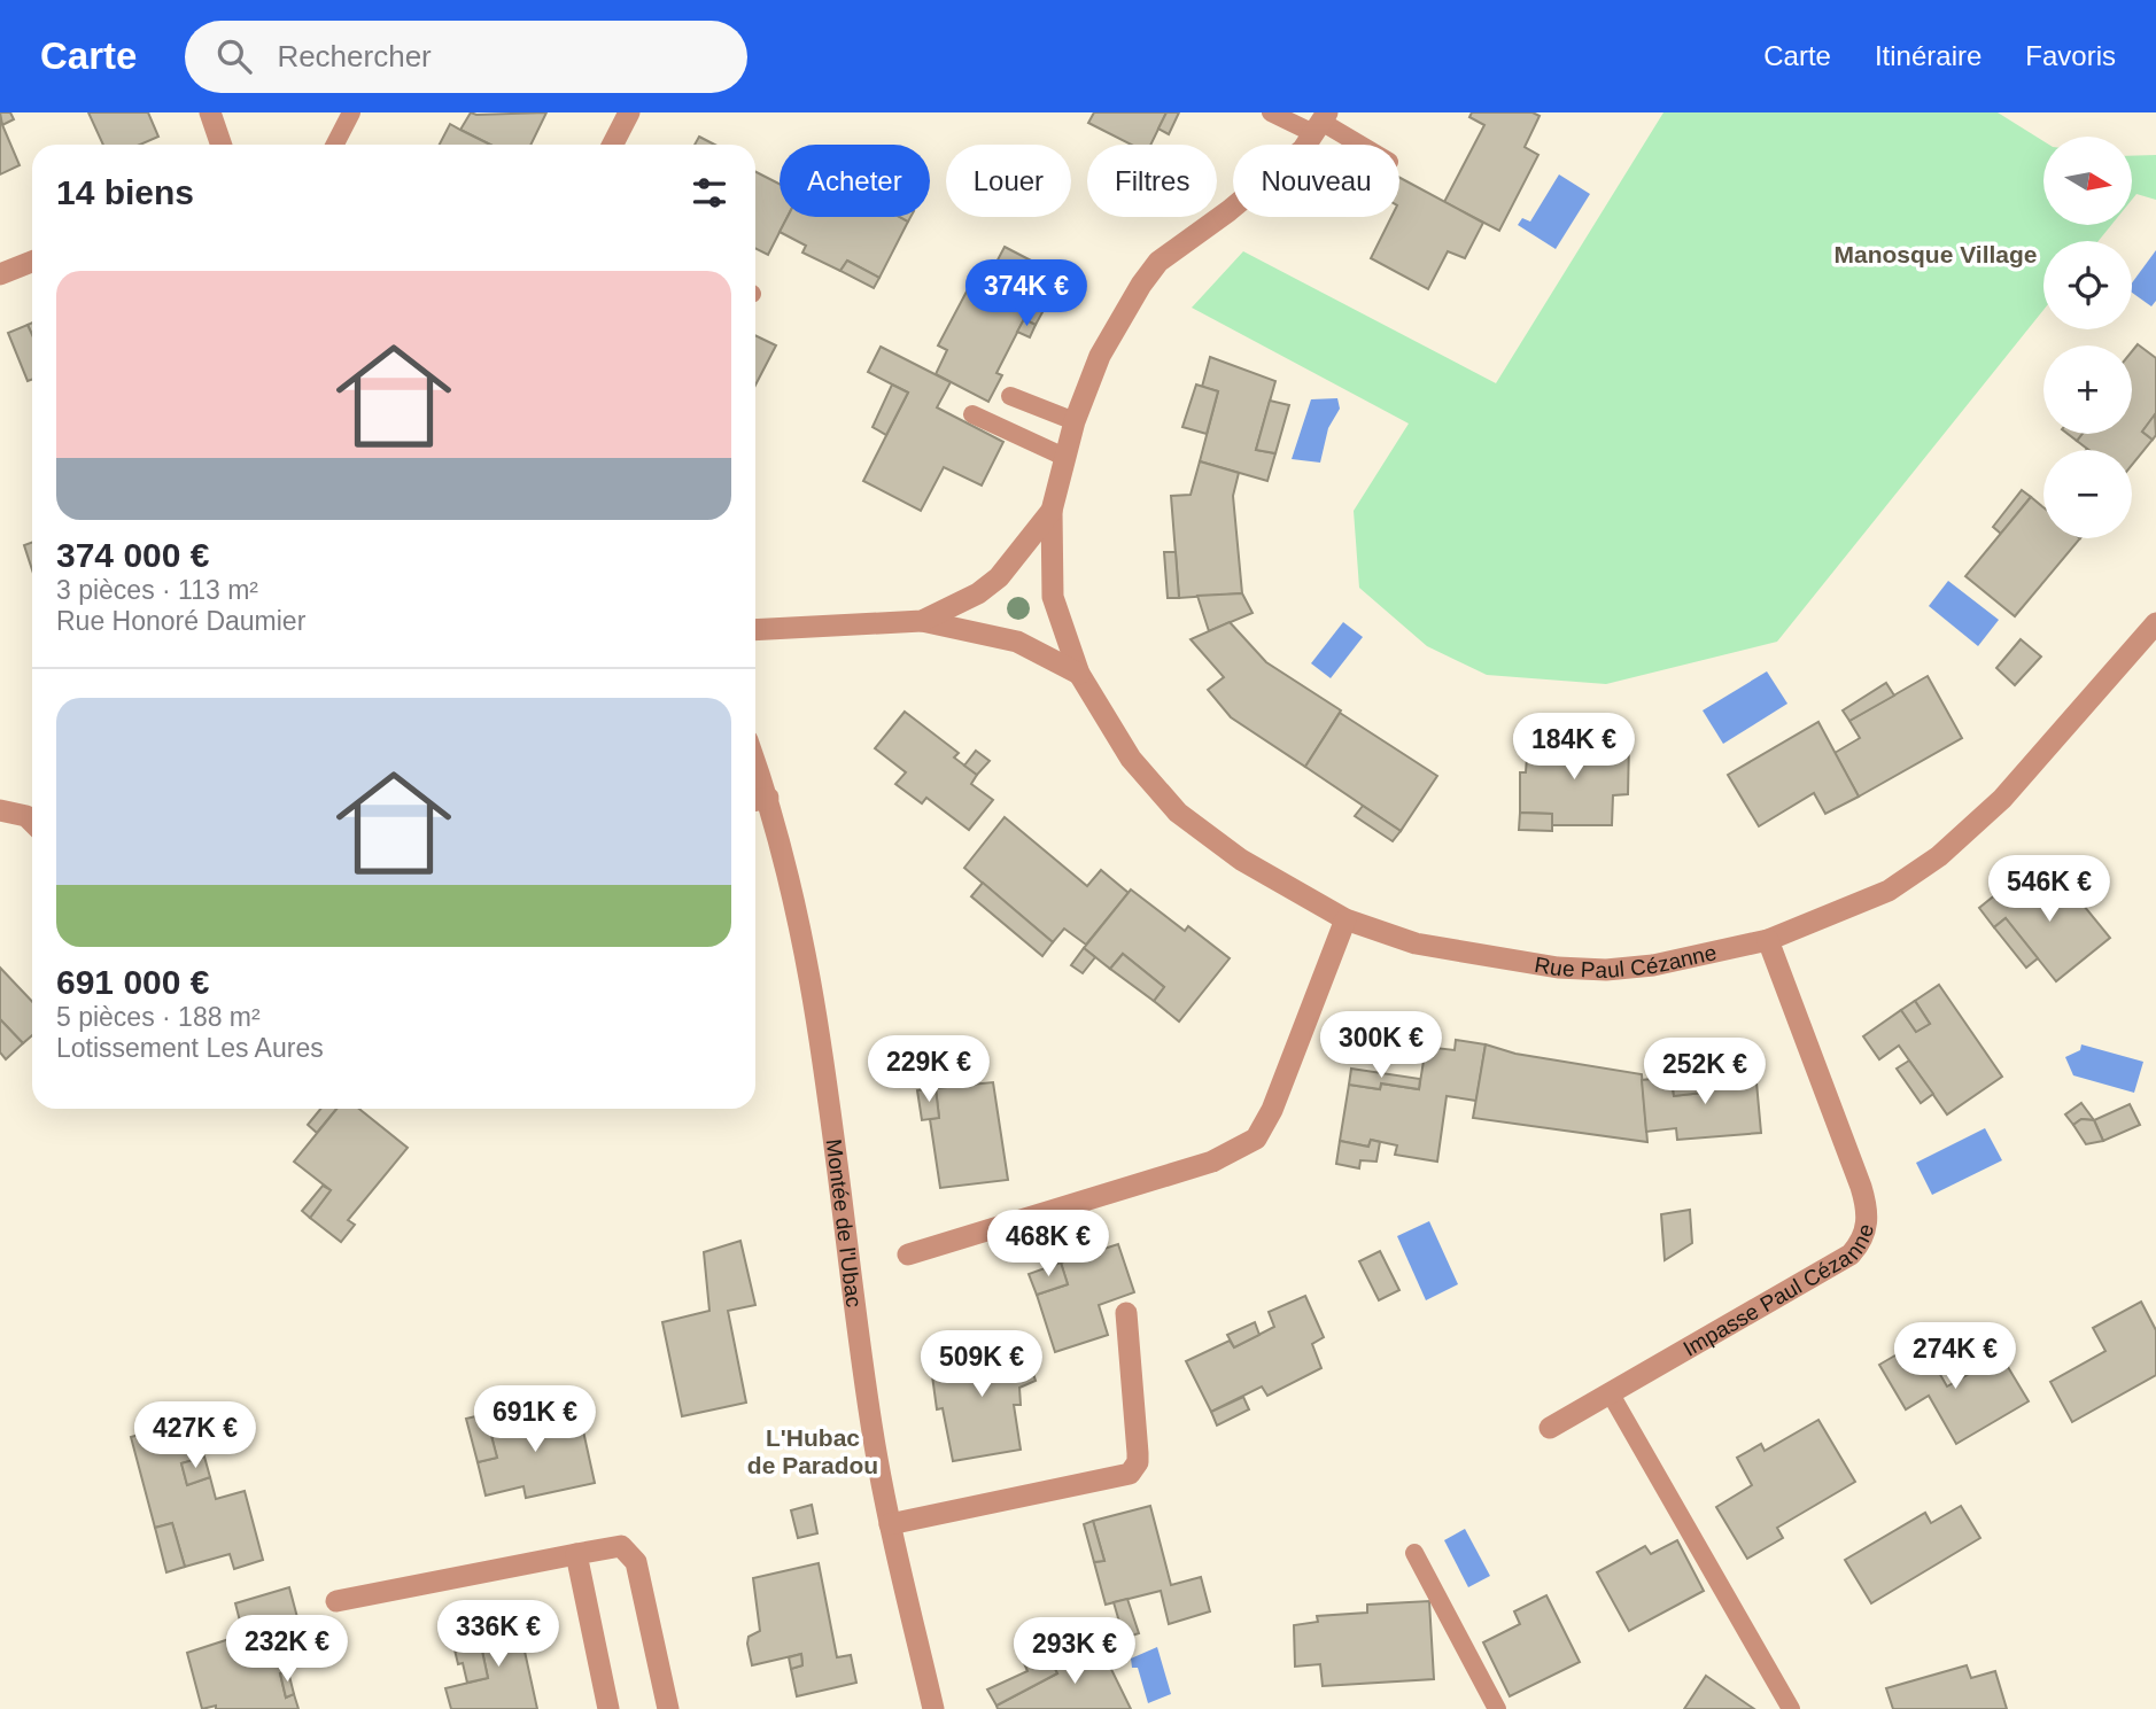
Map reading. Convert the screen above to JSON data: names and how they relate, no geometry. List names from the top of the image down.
{
  "streets": {
    "street": ["Rue Paul Cézanne", "Montée de l'Ubac", "Impasse Paul Cézanne"]
  },
  "crossings": [
    ["Rue Paul Cézanne", "Impasse Paul Cézanne"]
  ],
  "districts": ["Manosque Village", "L'Hubac de Paradou"],
  "north": "right",
  "page": {
    "header": "Carte",
    "search": "Rechercher",
    "nav": ["Carte", "Itinéraire", "Favoris"],
    "map_buttons": ["+", "−"],
    "chip": [
      "Acheter",
      "Louer",
      "Filtres",
      "Nouveau"
    ],
    "heading": "14 biens",
    "list": [
      {
        "name": "374 000 €",
        "note": "3 pièces · 113 m² · Rue Honoré Daumier"
      },
      {
        "name": "691 000 €",
        "note": "5 pièces · 188 m² · Lotissement Les Aures"
      }
    ],
    "price": [
      "374K €",
      "184K €",
      "546K €",
      "300K €",
      "229K €",
      "252K €",
      "468K €",
      "274K €",
      "509K €",
      "691K €",
      "427K €",
      "336K €",
      "232K €",
      "293K €"
    ]
  }
}
